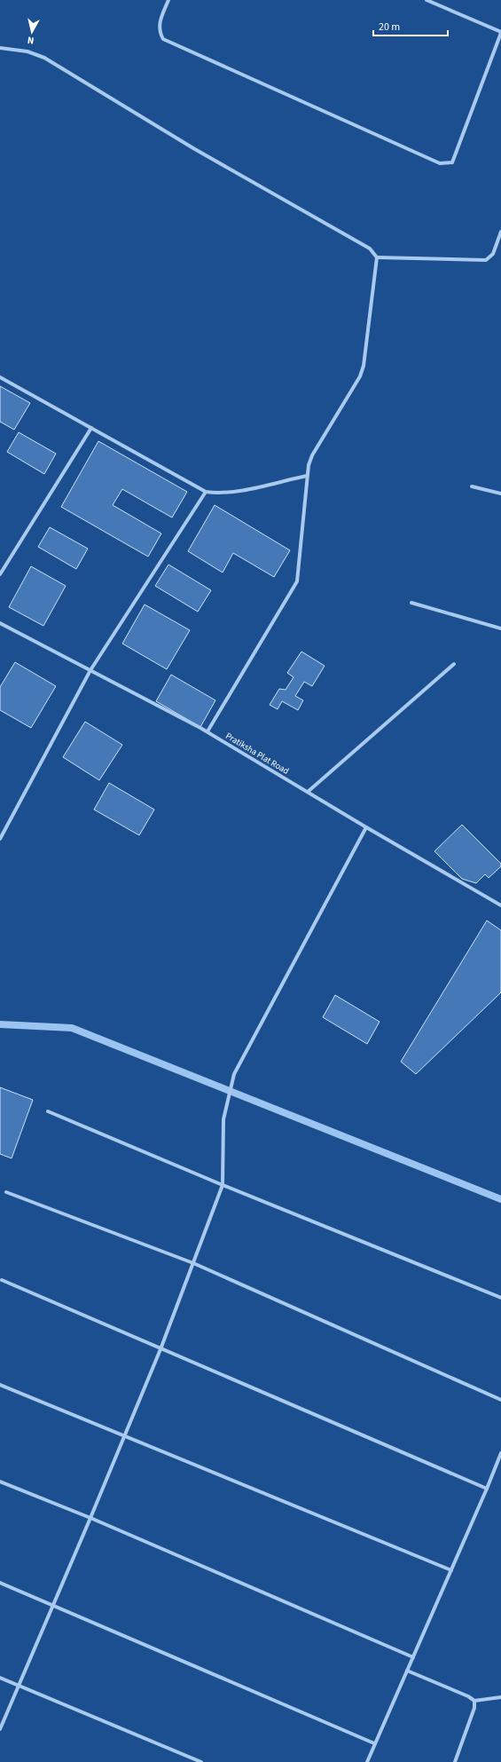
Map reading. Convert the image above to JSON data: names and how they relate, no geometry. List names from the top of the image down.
{
  "streets": {
    "street": ["Pratiksha Plat Road"]
  },
  "scale_bar": "20 m",
  "north": "bottom"
}
